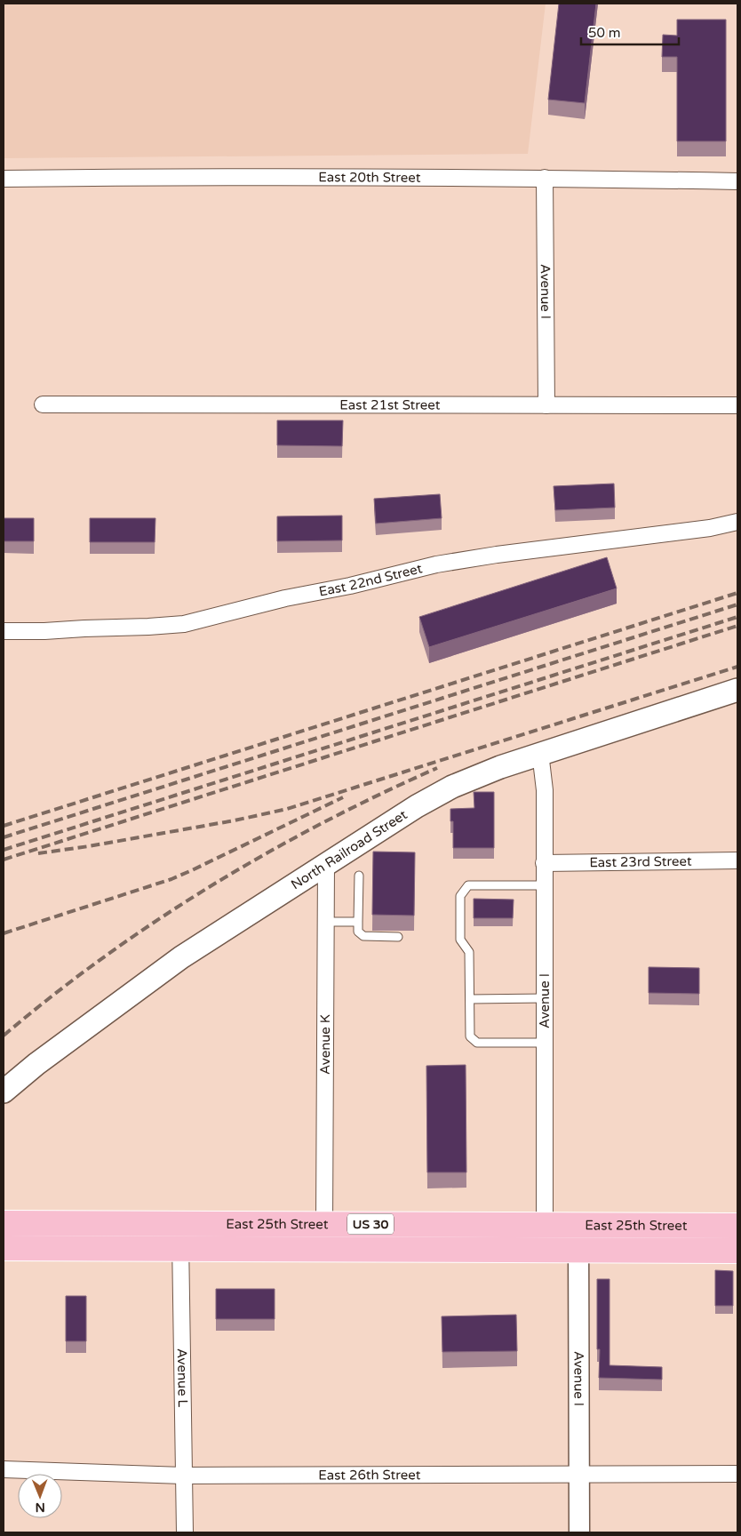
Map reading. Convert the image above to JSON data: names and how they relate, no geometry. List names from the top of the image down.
{
  "streets": {
    "main road": ["North Railroad Street", "East 25th Street", "US 30"],
    "street": [
      "East 20th Street",
      "Avenue I",
      "East 21st Street",
      "East 22nd Street",
      "East 23rd Street",
      "Avenue K",
      "Avenue L",
      "East 26th Street"
    ]
  },
  "crossings": [
    ["East 20th Street", "Avenue I"],
    ["Avenue I", "East 21st Street"],
    ["Avenue I", "North Railroad Street"],
    ["Avenue I", "East 23rd Street"],
    ["Avenue I", "East 25th Street"],
    ["Avenue I", "East 26th Street"],
    ["North Railroad Street", "Avenue K"],
    ["Avenue K", "East 25th Street"],
    ["East 25th Street", "Avenue L"],
    ["Avenue L", "East 26th Street"]
  ],
  "scale_bar": "50 m",
  "north": "bottom"
}
